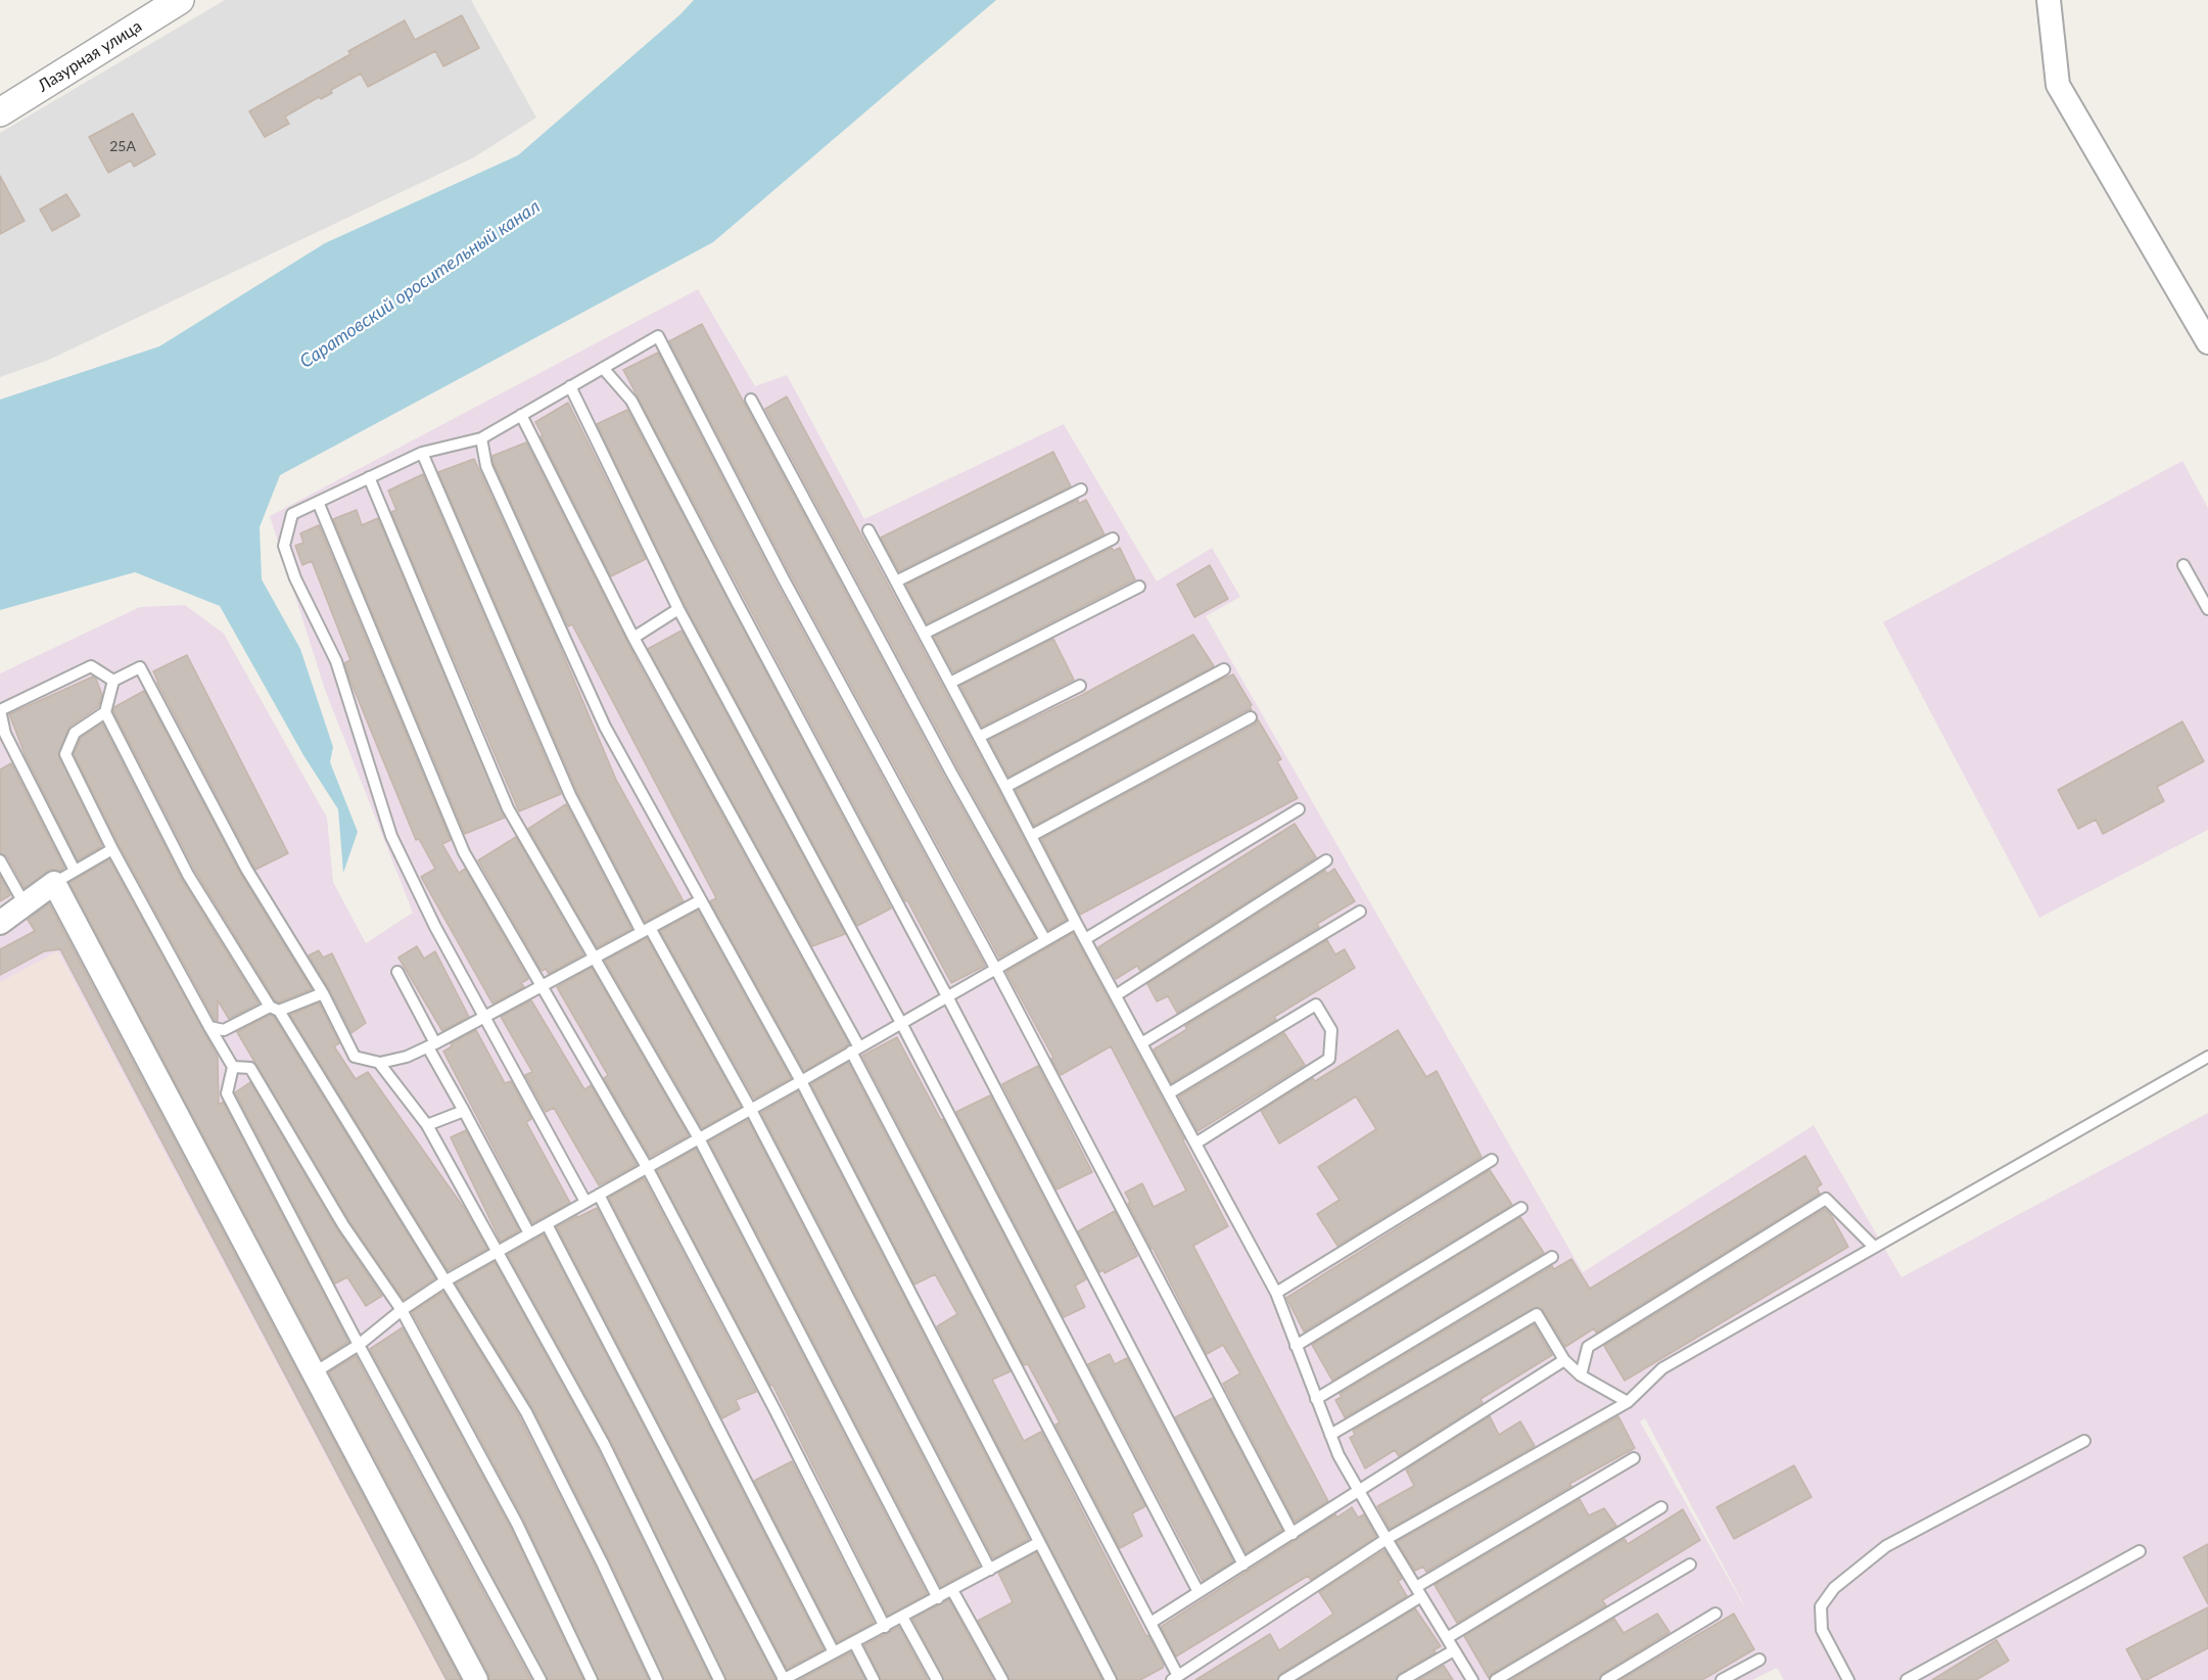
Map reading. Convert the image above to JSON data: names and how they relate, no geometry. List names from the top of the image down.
{
  "streets": {
    "street": ["Лазурная улица"]
  },
  "water": ["Саратовский оросительный канал"],
  "house_numbers": ["25А"]
}
